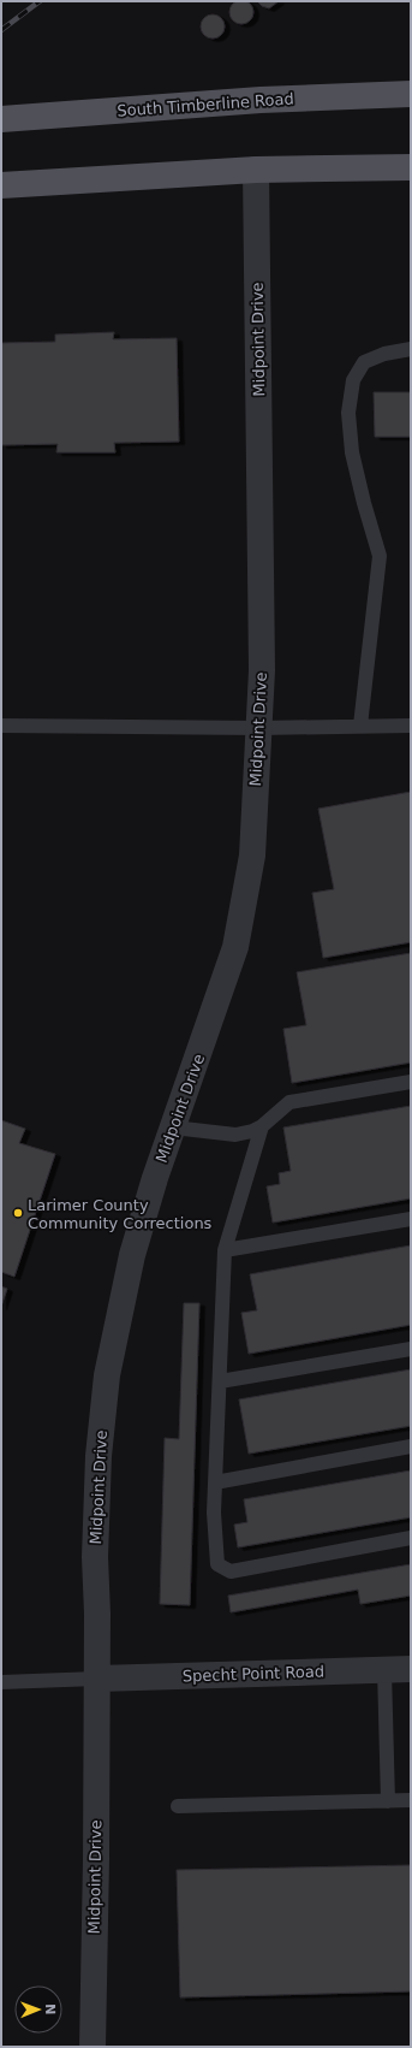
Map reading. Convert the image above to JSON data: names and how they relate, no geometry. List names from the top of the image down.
{
  "streets": {
    "main road": ["South Timberline Road"],
    "street": ["Midpoint Drive", "Specht Point Road"]
  },
  "crossings": [
    ["Midpoint Drive", "Specht Point Road"]
  ],
  "places": ["Larimer County Community Corrections"],
  "north": "right"
}
